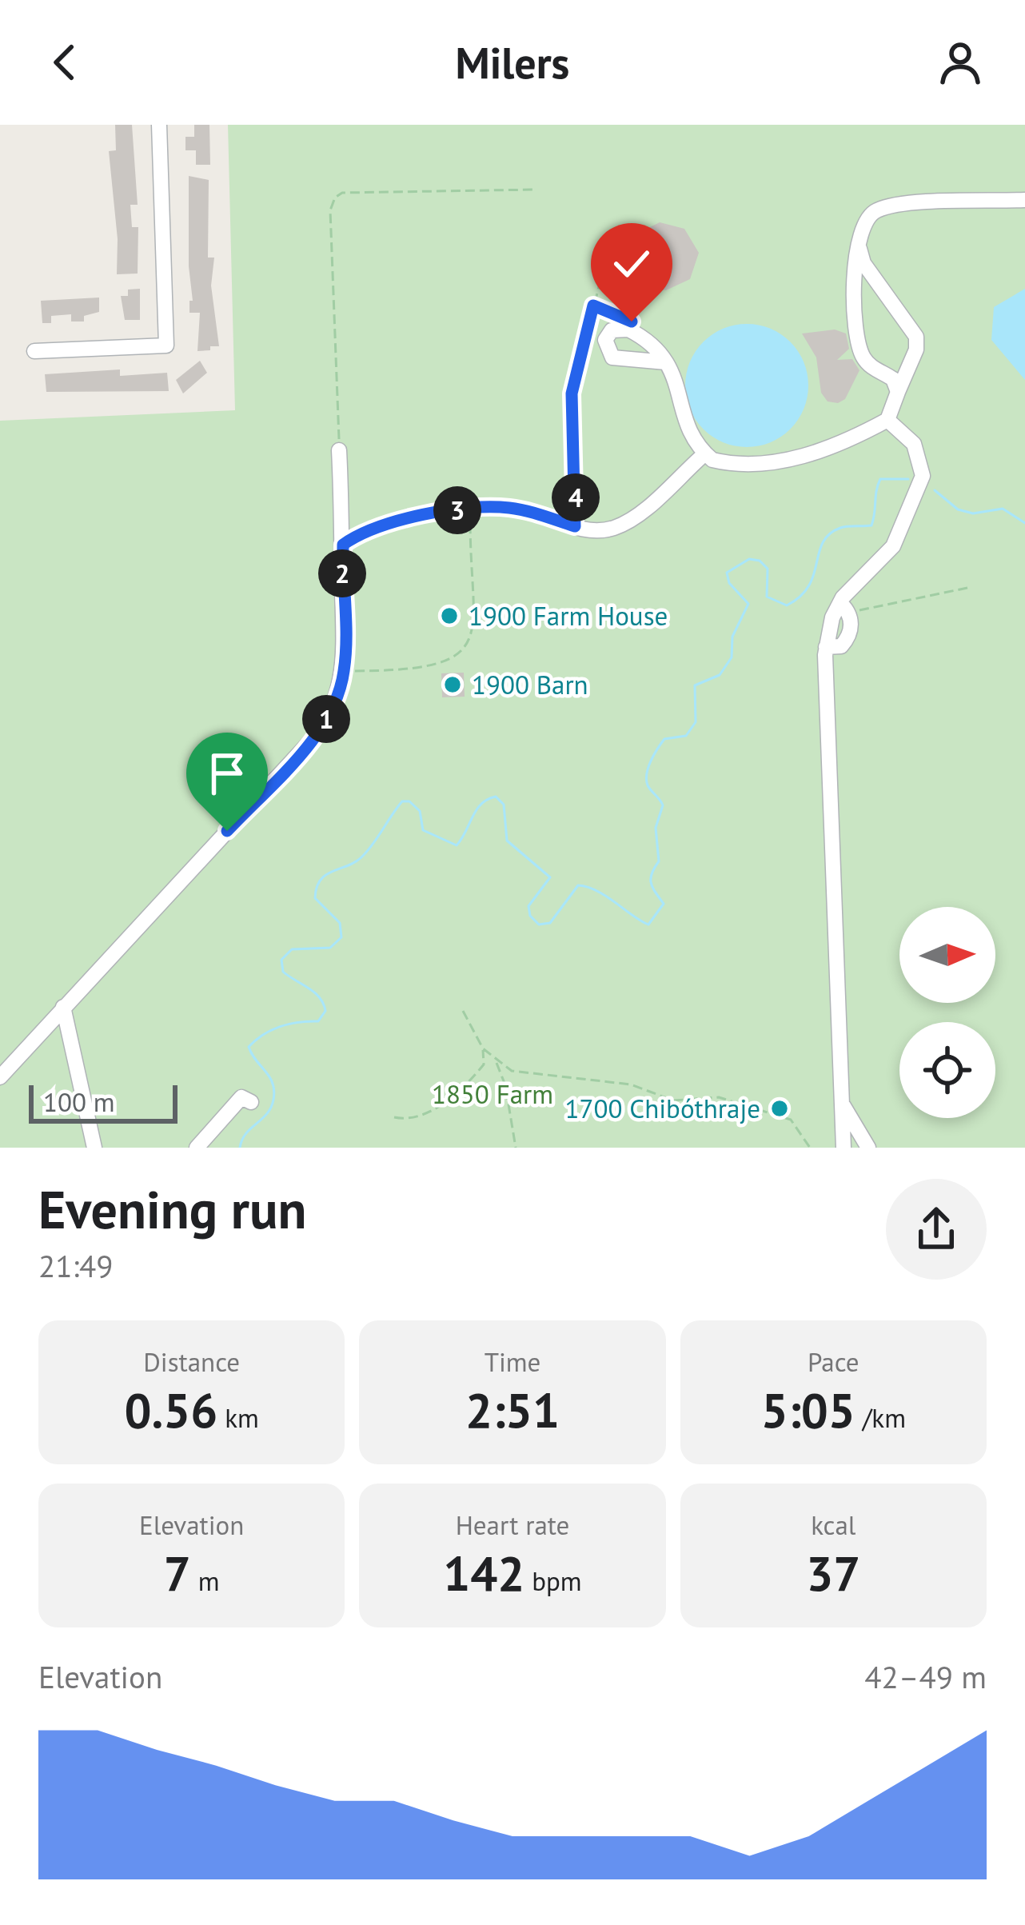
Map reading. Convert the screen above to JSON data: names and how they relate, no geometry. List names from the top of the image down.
{
  "parks": ["1850 Farm"],
  "places": ["1900 Farm House", "1900 Barn", "1700 Chibóthraje"],
  "scale_bar": "100 m",
  "north": "right",
  "page": {
    "header": "Milers",
    "pins": [
      "4",
      "3",
      "2",
      "1"
    ],
    "scale": "100 m",
    "heading": ["Evening run", "21:49"],
    "stats": [
      ["Distance", "0.56 km"],
      ["Time", "2:51"],
      ["Pace", "5:05 /km"],
      ["Elevation", "7 m"],
      ["Heart rate", "142 bpm"],
      ["kcal", "37"]
    ],
    "chart": ["Elevation", "42–49 m"]
  }
}
